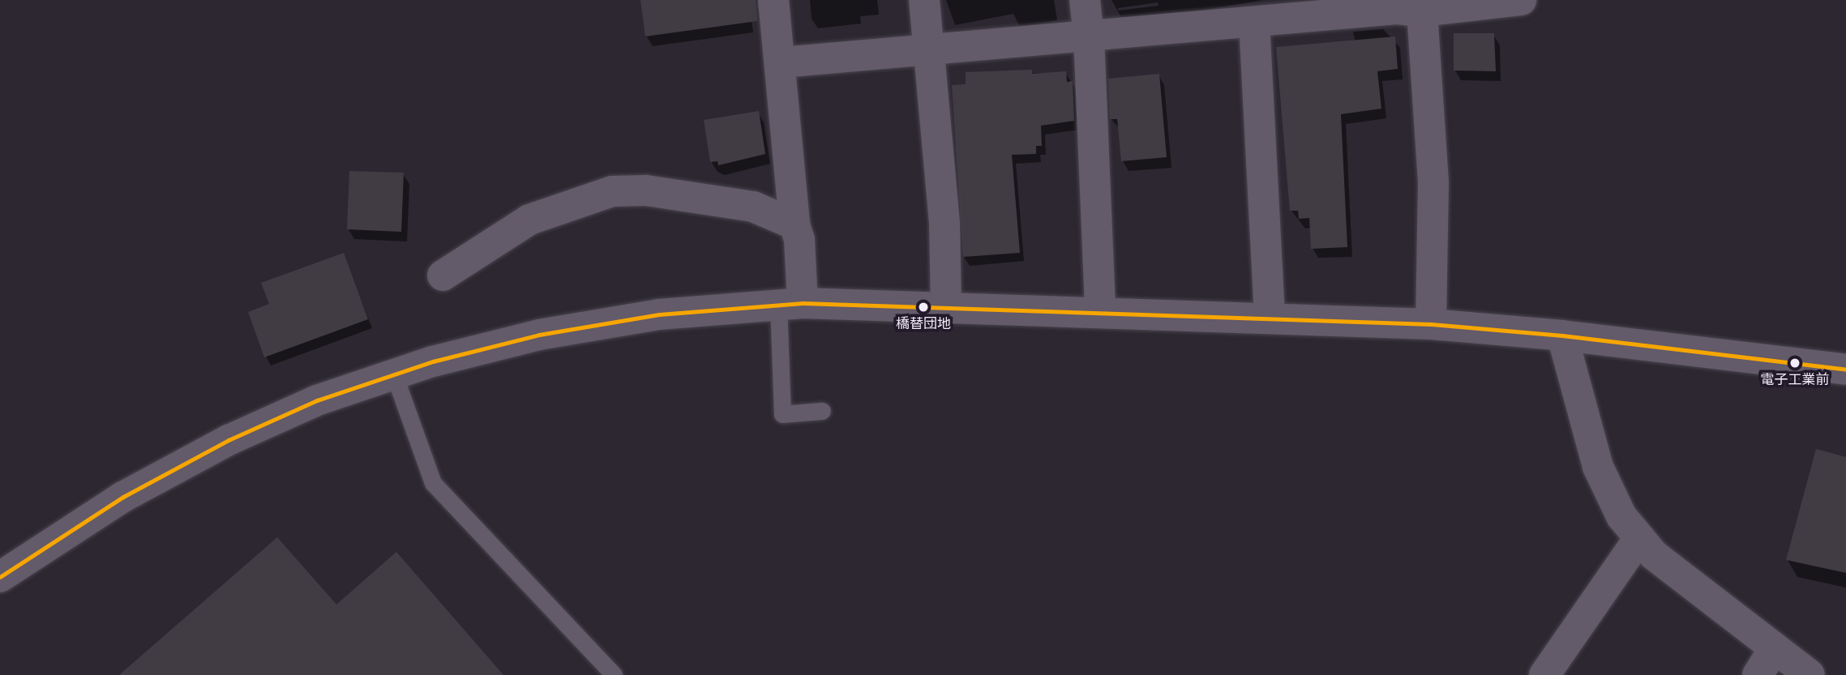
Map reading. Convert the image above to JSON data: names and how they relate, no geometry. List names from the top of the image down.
{
  "places": ["橋替団地", "電子工業前"]
}
